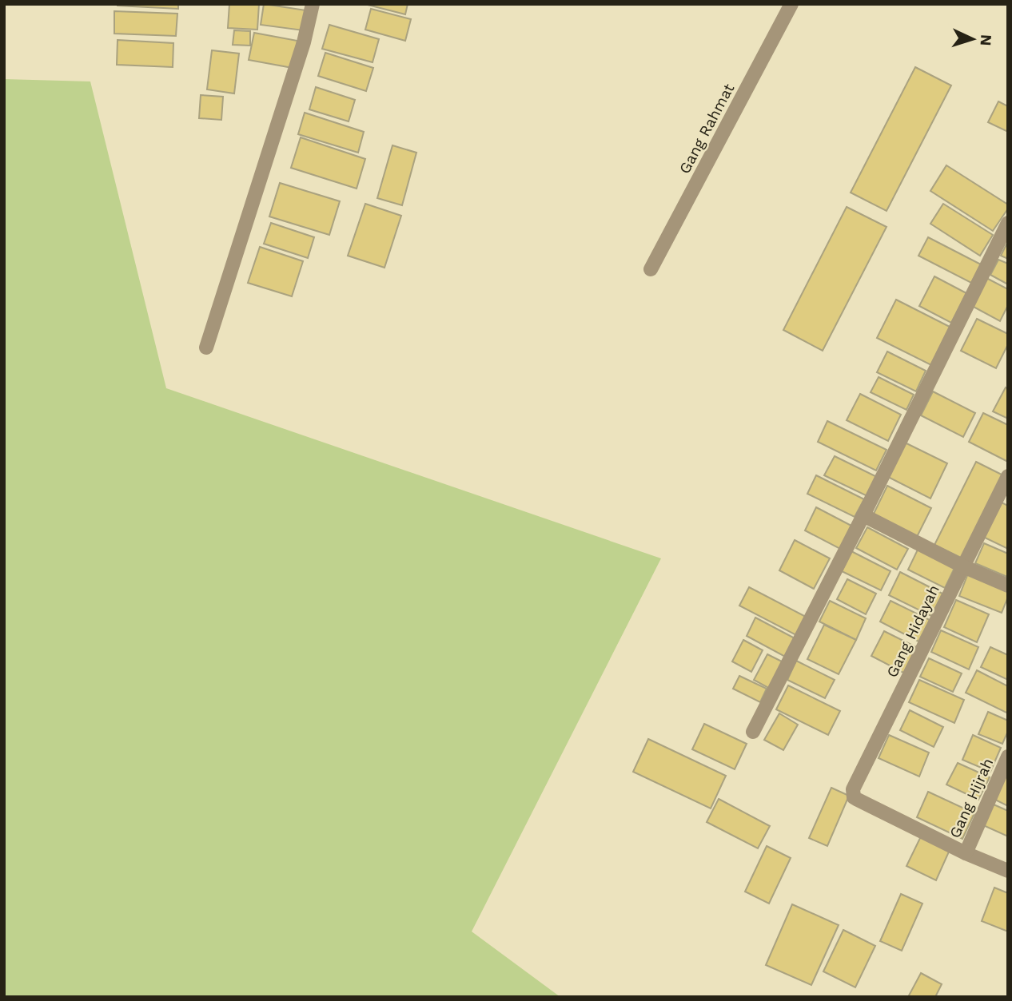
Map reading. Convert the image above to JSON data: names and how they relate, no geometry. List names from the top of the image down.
{
  "streets": {
    "street": ["Gang Rahmat", "Gang Hidayah", "Gang Hijrah"]
  },
  "crossings": [
    ["Gang Hidayah", "Gang Hijrah"]
  ],
  "north": "right"
}
